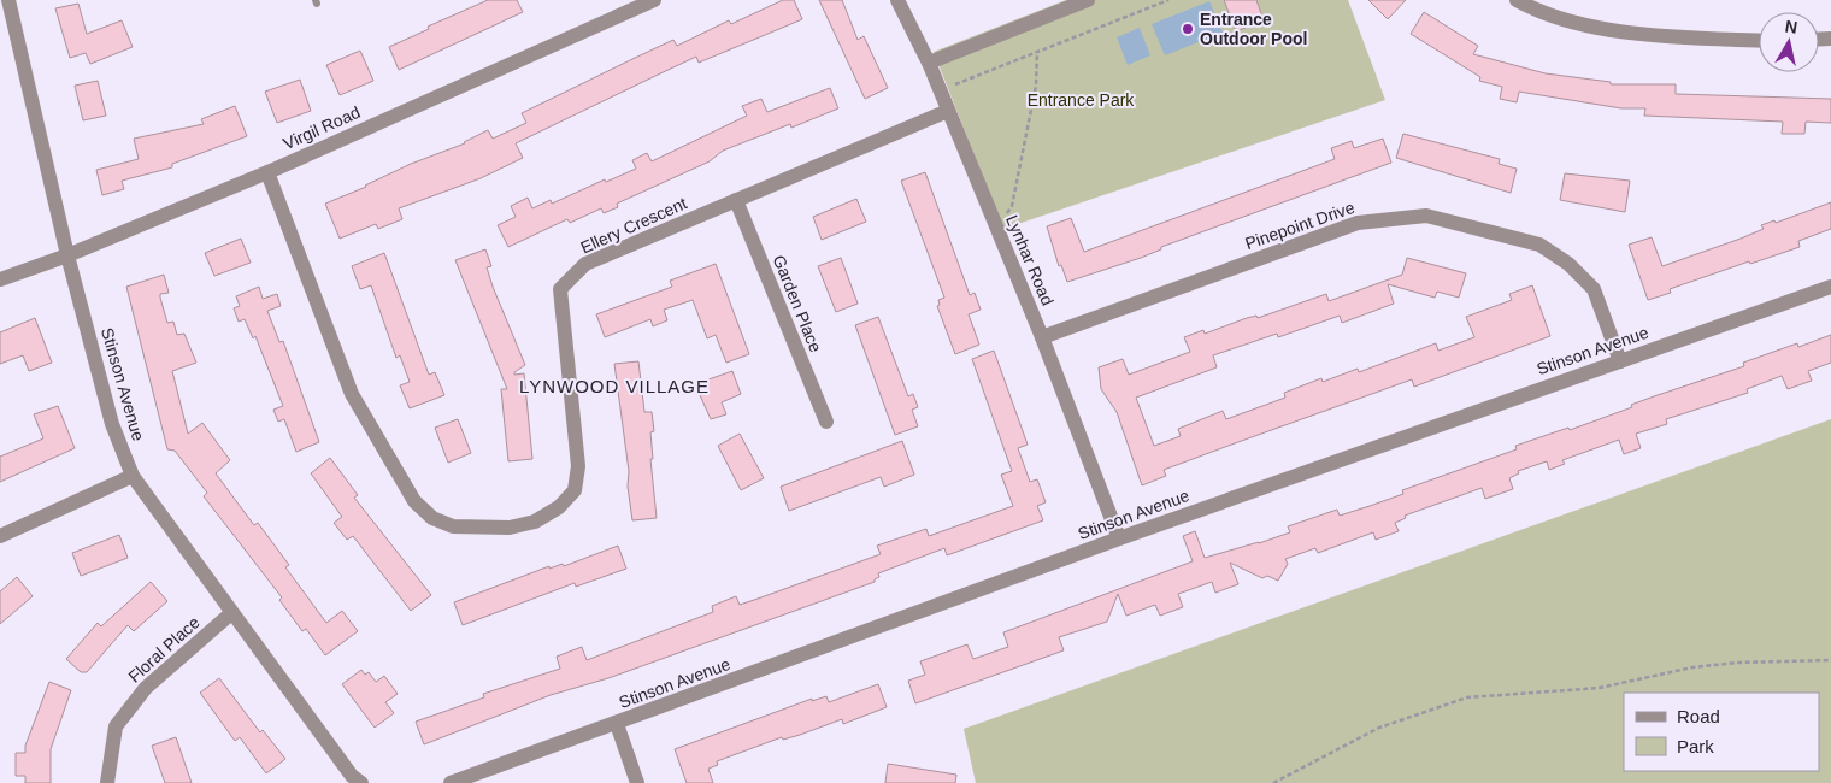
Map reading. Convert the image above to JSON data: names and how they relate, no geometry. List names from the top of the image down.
{
  "streets": {
    "street": [
      "Virgil Road",
      "Ellery Crescent",
      "Pinepoint Drive",
      "Lynhar Road",
      "Garden Place",
      "Stinson Avenue",
      "Floral Place"
    ]
  },
  "crossings": [
    ["Virgil Road", "Ellery Crescent"],
    ["Virgil Road", "Stinson Avenue"],
    ["Ellery Crescent", "Lynhar Road"],
    ["Ellery Crescent", "Garden Place"],
    ["Pinepoint Drive", "Lynhar Road"],
    ["Pinepoint Drive", "Stinson Avenue"],
    ["Lynhar Road", "Stinson Avenue"],
    ["Stinson Avenue", "Floral Place"]
  ],
  "districts": ["LYNWOOD VILLAGE"],
  "parks": ["Entrance Park"],
  "places": ["Entrance Outdoor Pool"],
  "legend": ["Road", "Park"],
  "north": "top"
}
